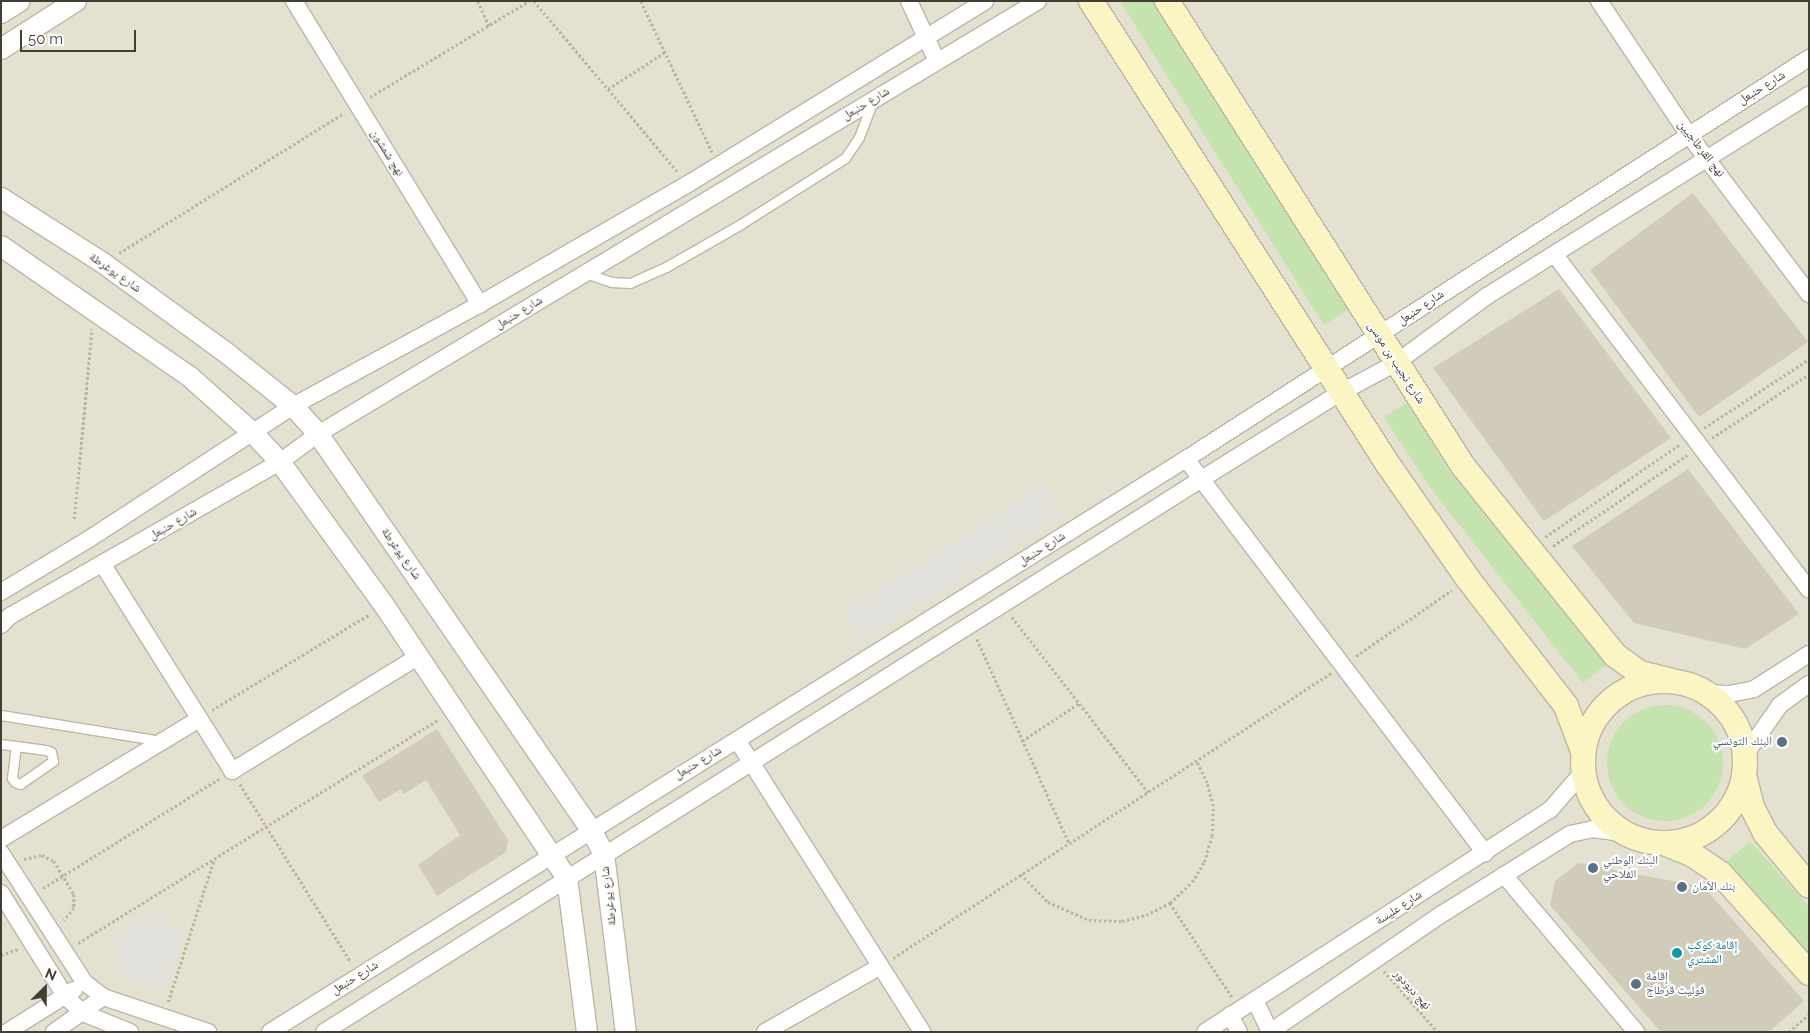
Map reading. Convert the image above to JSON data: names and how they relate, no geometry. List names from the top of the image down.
{
  "streets": {
    "main road": ["شارع نجيب بن موسى"],
    "street": [
      "شارع حنبعل",
      "نهج القرطاجيين",
      "نهج شمشون",
      "شارع يوغرطة",
      "شارع عليسة"
    ],
    "path": ["نهج ديودور"]
  },
  "crossings": [
    ["شارع حنبعل", "نهج القرطاجيين"],
    ["شارع حنبعل", "نهج شمشون"],
    ["شارع حنبعل", "شارع يوغرطة"],
    ["شارع حنبعل", "شارع نجيب بن موسى"],
    ["شارع نجيب بن موسى", "شارع عليسة"]
  ],
  "places": [
    "البنك التونسي",
    "البنك الوطني الفلاحي",
    "بنك الأمان",
    "إقامة كوكب المشتري",
    "إقامة فوليت قرطاج"
  ],
  "scale_bar": "50 m",
  "north": "top right"
}
